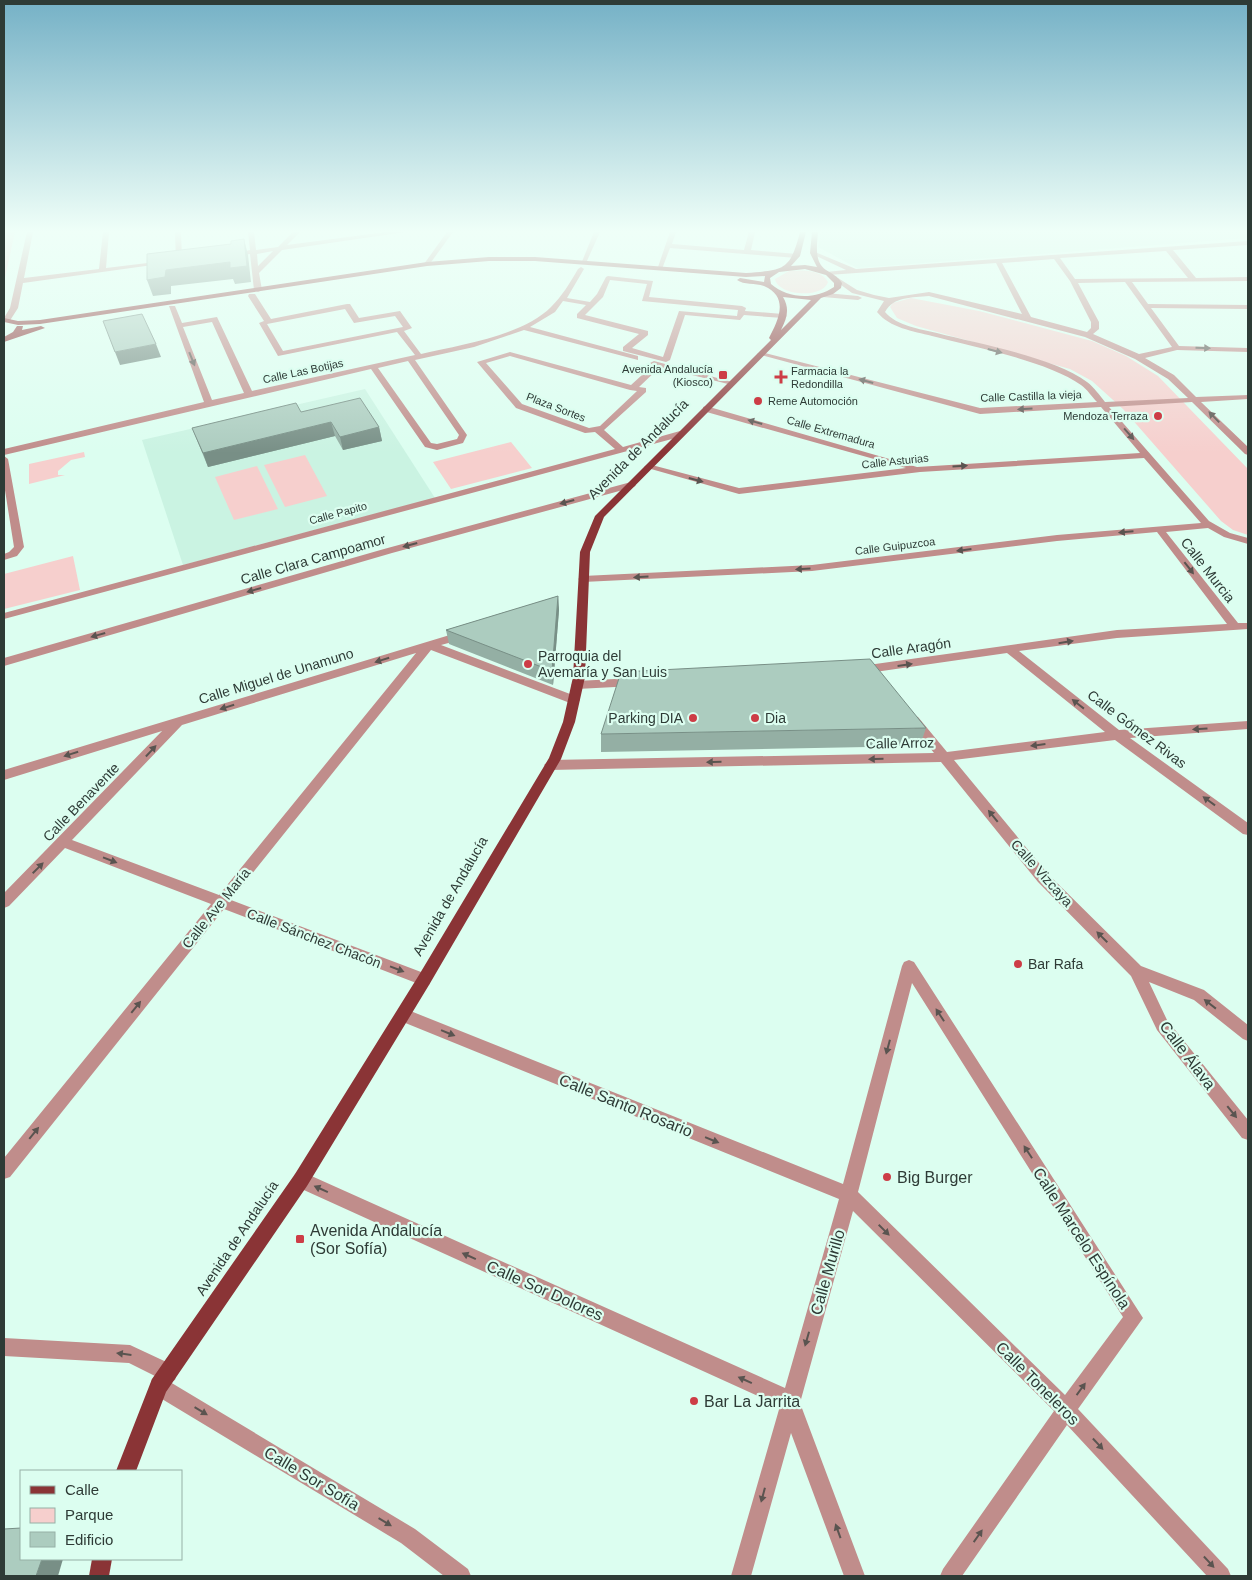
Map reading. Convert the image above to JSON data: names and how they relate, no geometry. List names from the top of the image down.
{
  "streets": {
    "main road": ["Avenida de Andalucía"],
    "street": [
      "Calle Las Botijas",
      "Calle Castilla la vieja",
      "Plaza Sortes",
      "Calle Extremadura",
      "Calle Asturias",
      "Calle Papito",
      "Calle Guipuzcoa",
      "Calle Clara Campoamor",
      "Calle Murcia",
      "Calle Aragón",
      "Calle Miguel de Unamuno",
      "Calle Gómez Rivas",
      "Calle Arroz",
      "Calle Benavente",
      "Calle Vizcaya",
      "Calle Ave María",
      "Calle Sánchez Chacón",
      "Calle Álava",
      "Calle Santo Rosario",
      "Calle Marcelo Espínola",
      "Calle Murillo",
      "Calle Sor Dolores",
      "Calle Toneleros",
      "Calle Sor Sofía"
    ]
  },
  "crossings": [
    ["Calle Castilla la vieja", "Avenida de Andalucía"],
    ["Plaza Sortes", "Calle Papito"],
    ["Calle Extremadura", "Avenida de Andalucía"],
    ["Calle Extremadura", "Calle Asturias"],
    ["Avenida de Andalucía", "Calle Asturias"],
    ["Avenida de Andalucía", "Calle Papito"],
    ["Avenida de Andalucía", "Calle Guipuzcoa"],
    ["Avenida de Andalucía", "Calle Clara Campoamor"],
    ["Avenida de Andalucía", "Calle Arroz"],
    ["Avenida de Andalucía", "Calle Sánchez Chacón"],
    ["Avenida de Andalucía", "Calle Santo Rosario"],
    ["Avenida de Andalucía", "Calle Sor Dolores"],
    ["Avenida de Andalucía", "Calle Sor Sofía"],
    ["Calle Guipuzcoa", "Calle Murcia"],
    ["Calle Murcia", "Calle Aragón"],
    ["Calle Aragón", "Calle Gómez Rivas"],
    ["Calle Miguel de Unamuno", "Calle Benavente"],
    ["Calle Miguel de Unamuno", "Calle Ave María"],
    ["Calle Gómez Rivas", "Calle Arroz"],
    ["Calle Arroz", "Calle Vizcaya"],
    ["Calle Benavente", "Calle Sánchez Chacón"],
    ["Calle Vizcaya", "Calle Álava"],
    ["Calle Ave María", "Calle Sánchez Chacón"],
    ["Calle Santo Rosario", "Calle Murillo"],
    ["Calle Santo Rosario", "Calle Toneleros"],
    ["Calle Marcelo Espínola", "Calle Murillo"],
    ["Calle Marcelo Espínola", "Calle Toneleros"],
    ["Calle Murillo", "Calle Sor Dolores"],
    ["Calle Murillo", "Calle Toneleros"]
  ],
  "one_way": [
    "Calle Extremadura",
    "Calle Asturias",
    "Calle Guipuzcoa",
    "Calle Clara Campoamor",
    "Calle Murcia",
    "Calle Aragón",
    "Calle Miguel de Unamuno",
    "Calle Gómez Rivas",
    "Calle Arroz",
    "Calle Benavente",
    "Calle Vizcaya",
    "Calle Ave María",
    "Calle Sánchez Chacón",
    "Calle Álava",
    "Calle Santo Rosario",
    "Calle Marcelo Espínola",
    "Calle Murillo",
    "Calle Sor Dolores",
    "Calle Toneleros"
  ],
  "places": {
    "transit": ["Avenida Andalucía (Kiosco)", "Avenida Andalucía (Sor Sofía)"],
    "health": ["Farmacia la Redondilla"],
    "other": [
      "Reme Automoción",
      "Mendoza Terraza",
      "Parroquia del Avemaría y San Luis",
      "Parking DIA",
      "Dia",
      "Bar Rafa",
      "Big Burger",
      "Bar La Jarrita"
    ]
  },
  "legend": ["Calle", "Parque", "Edificio"]
}
